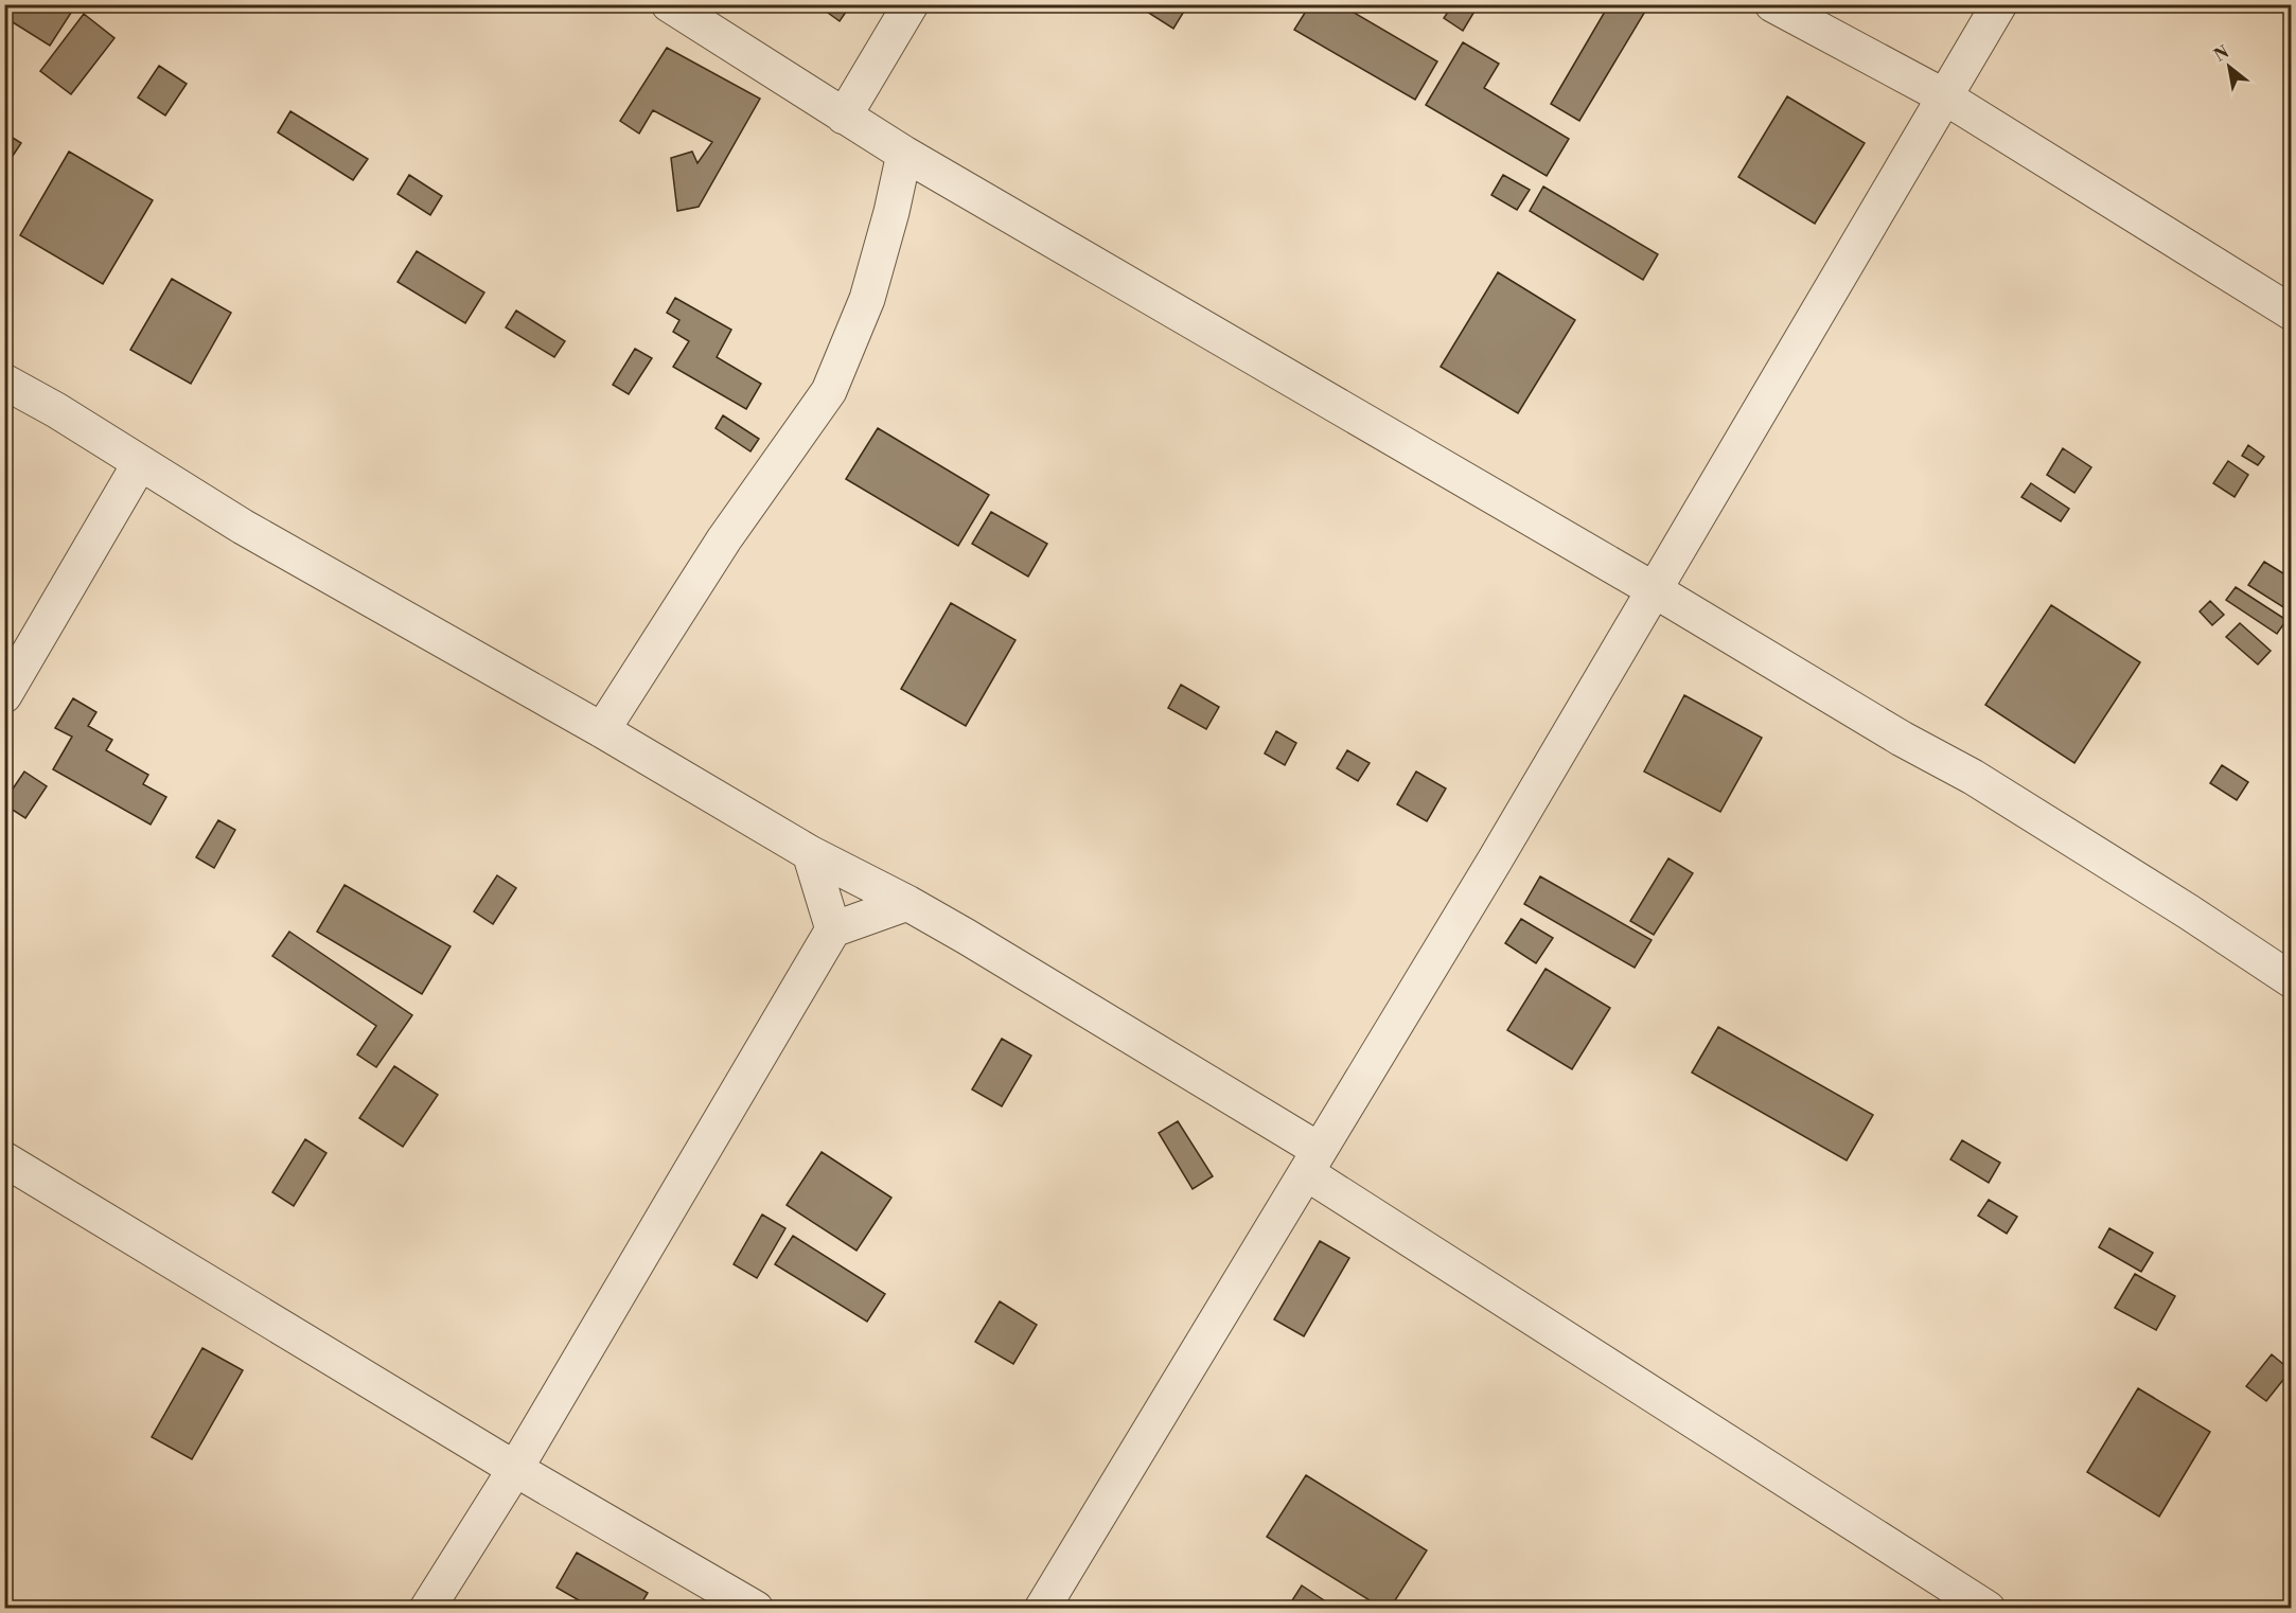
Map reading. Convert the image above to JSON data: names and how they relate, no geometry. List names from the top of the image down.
{
  "north": "top left"
}
